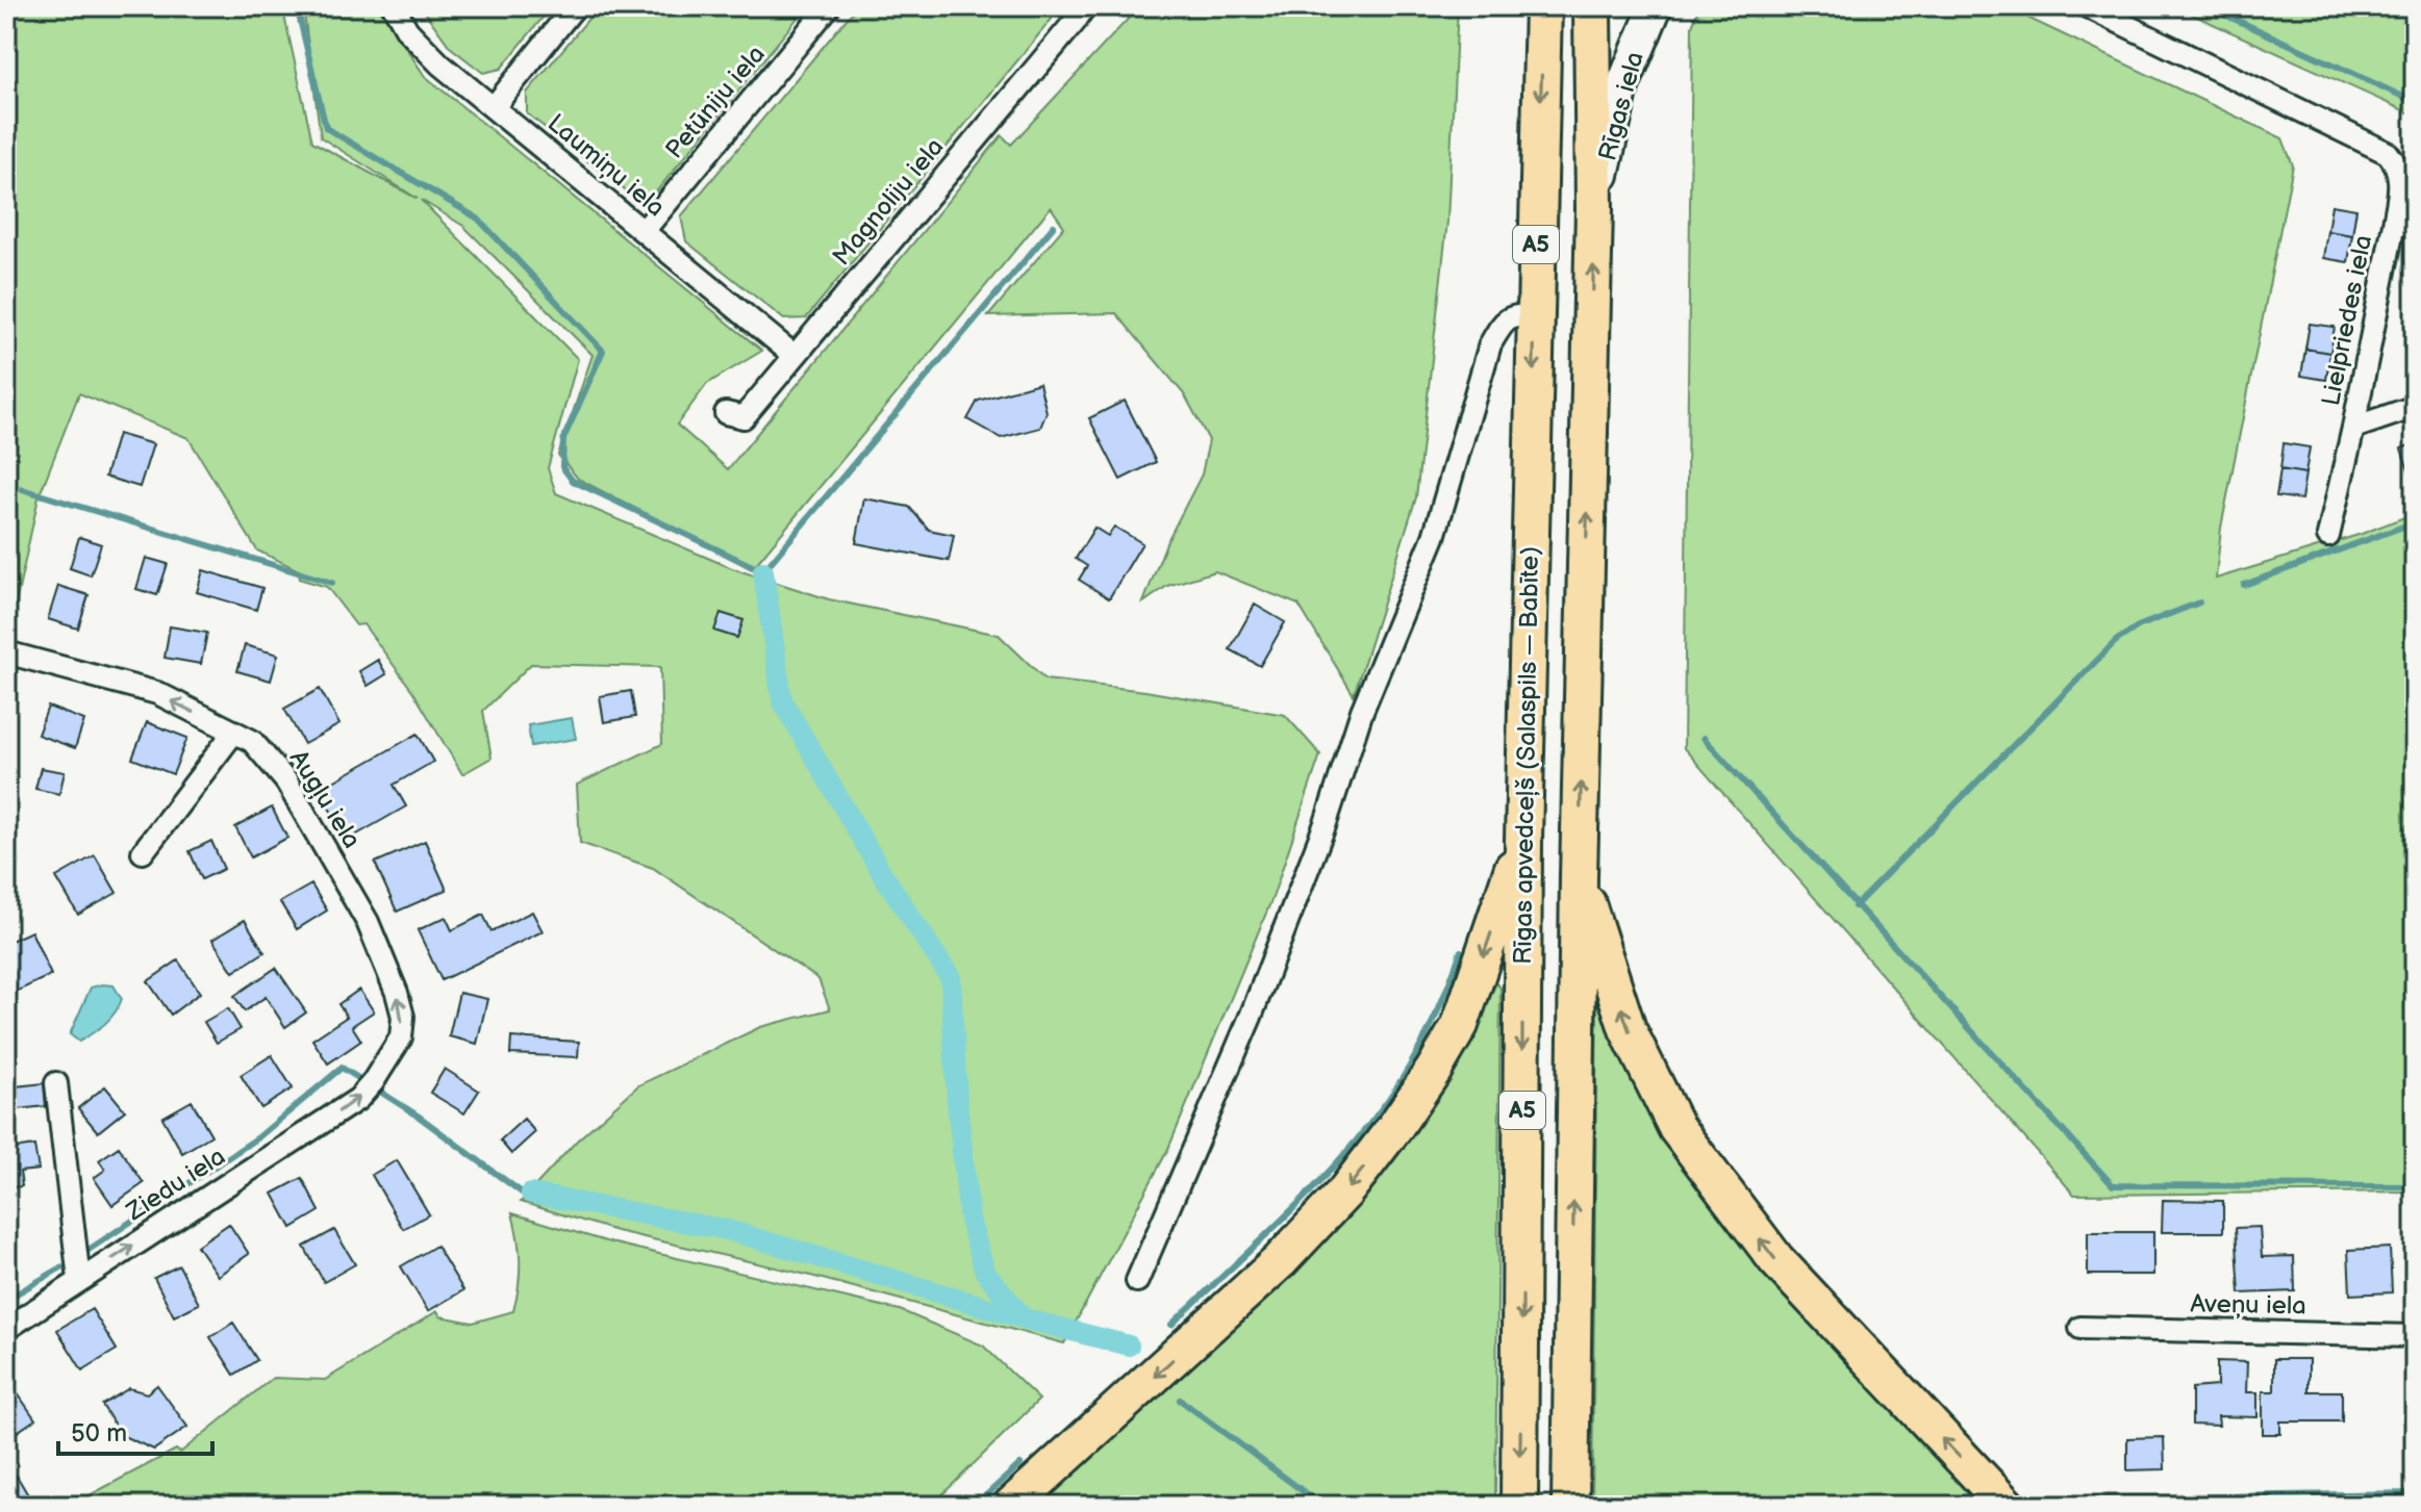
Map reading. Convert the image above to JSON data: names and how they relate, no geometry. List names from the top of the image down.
{
  "streets": {
    "highway": ["A5", "Rīgas apvedceļš (Salaspils — Babīte)"],
    "main road": ["Rīgas iela"],
    "street": [
      "Petūniju iela",
      "Laumiņu iela",
      "Magnoliju iela",
      "Lielpriedes iela",
      "Augļu iela",
      "Ziedu iela",
      "Aveņu iela"
    ]
  },
  "crossings": [
    ["Petūniju iela", "Laumiņu iela"],
    ["Rīgas iela", "A5"],
    ["Laumiņu iela", "Magnoliju iela"],
    ["Augļu iela", "Ziedu iela"]
  ],
  "one_way": ["Augļu iela", "Ziedu iela"],
  "scale_bar": "50 m"
}
